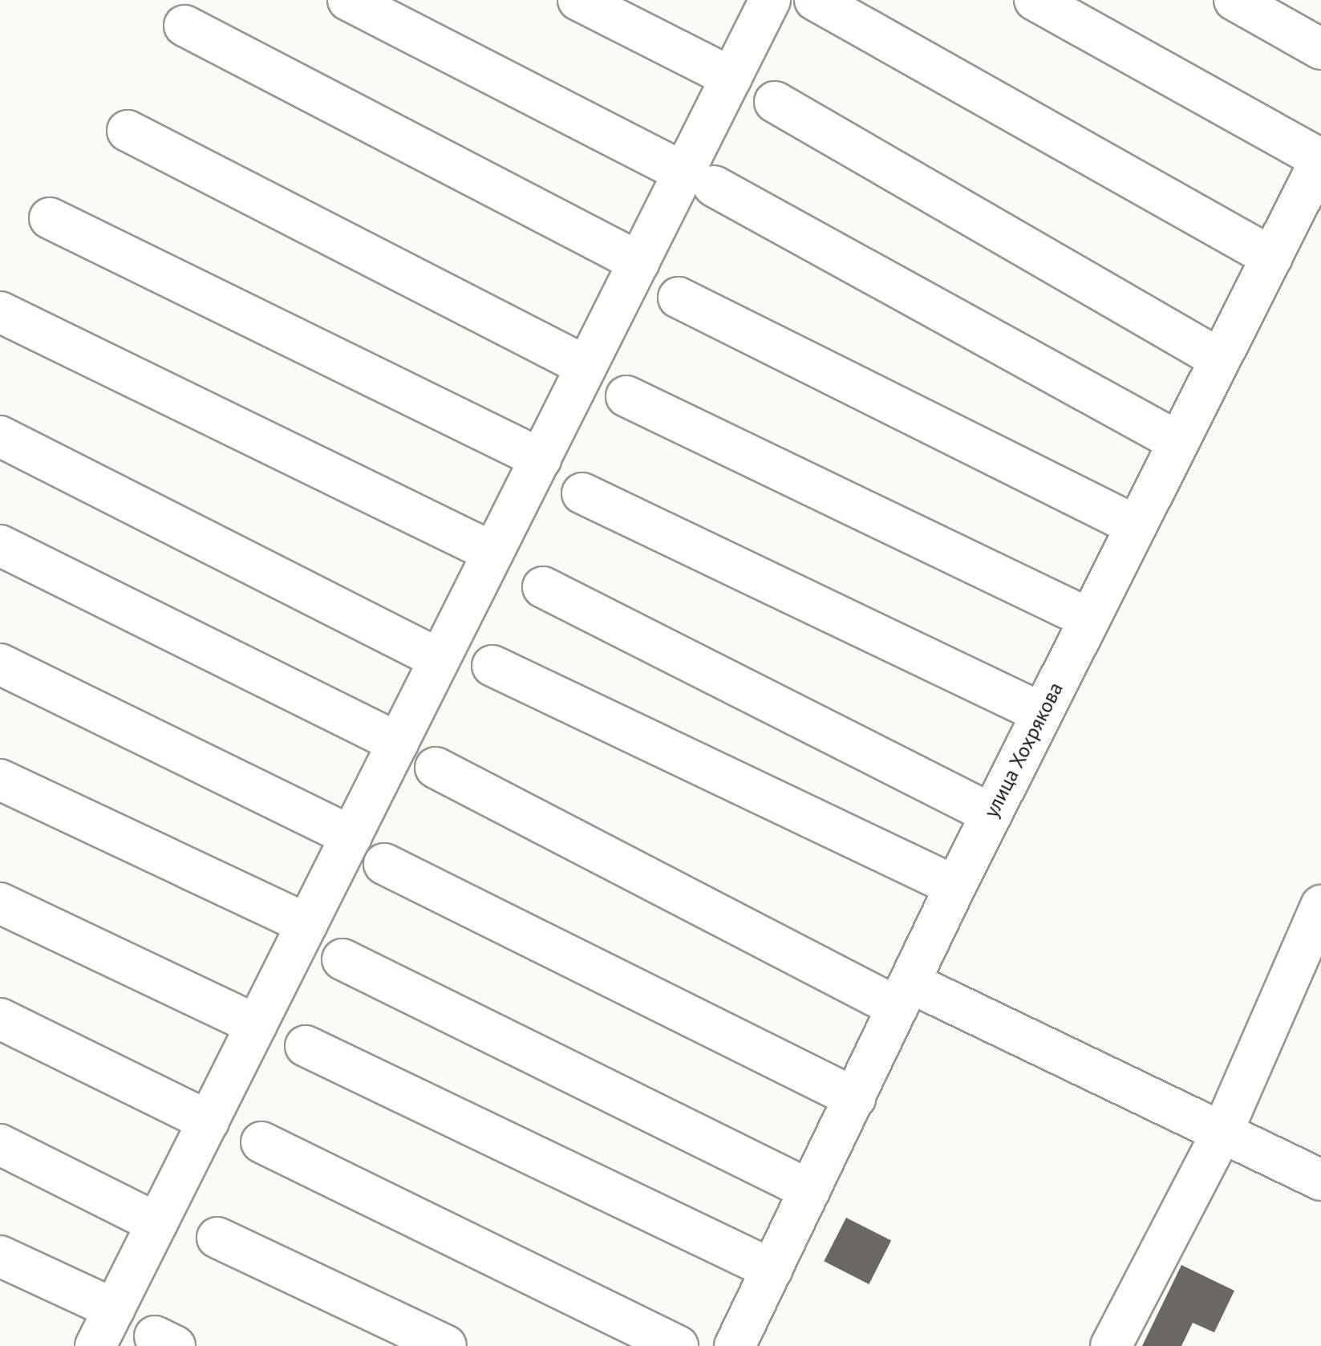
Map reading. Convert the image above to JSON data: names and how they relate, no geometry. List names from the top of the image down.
{
  "streets": {
    "street": ["улица Хохрякова"]
  }
}
